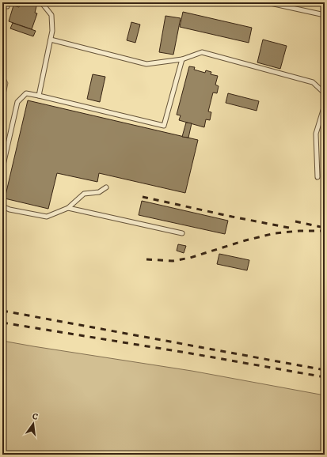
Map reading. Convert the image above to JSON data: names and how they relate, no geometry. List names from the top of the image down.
{
  "north": "top"
}
